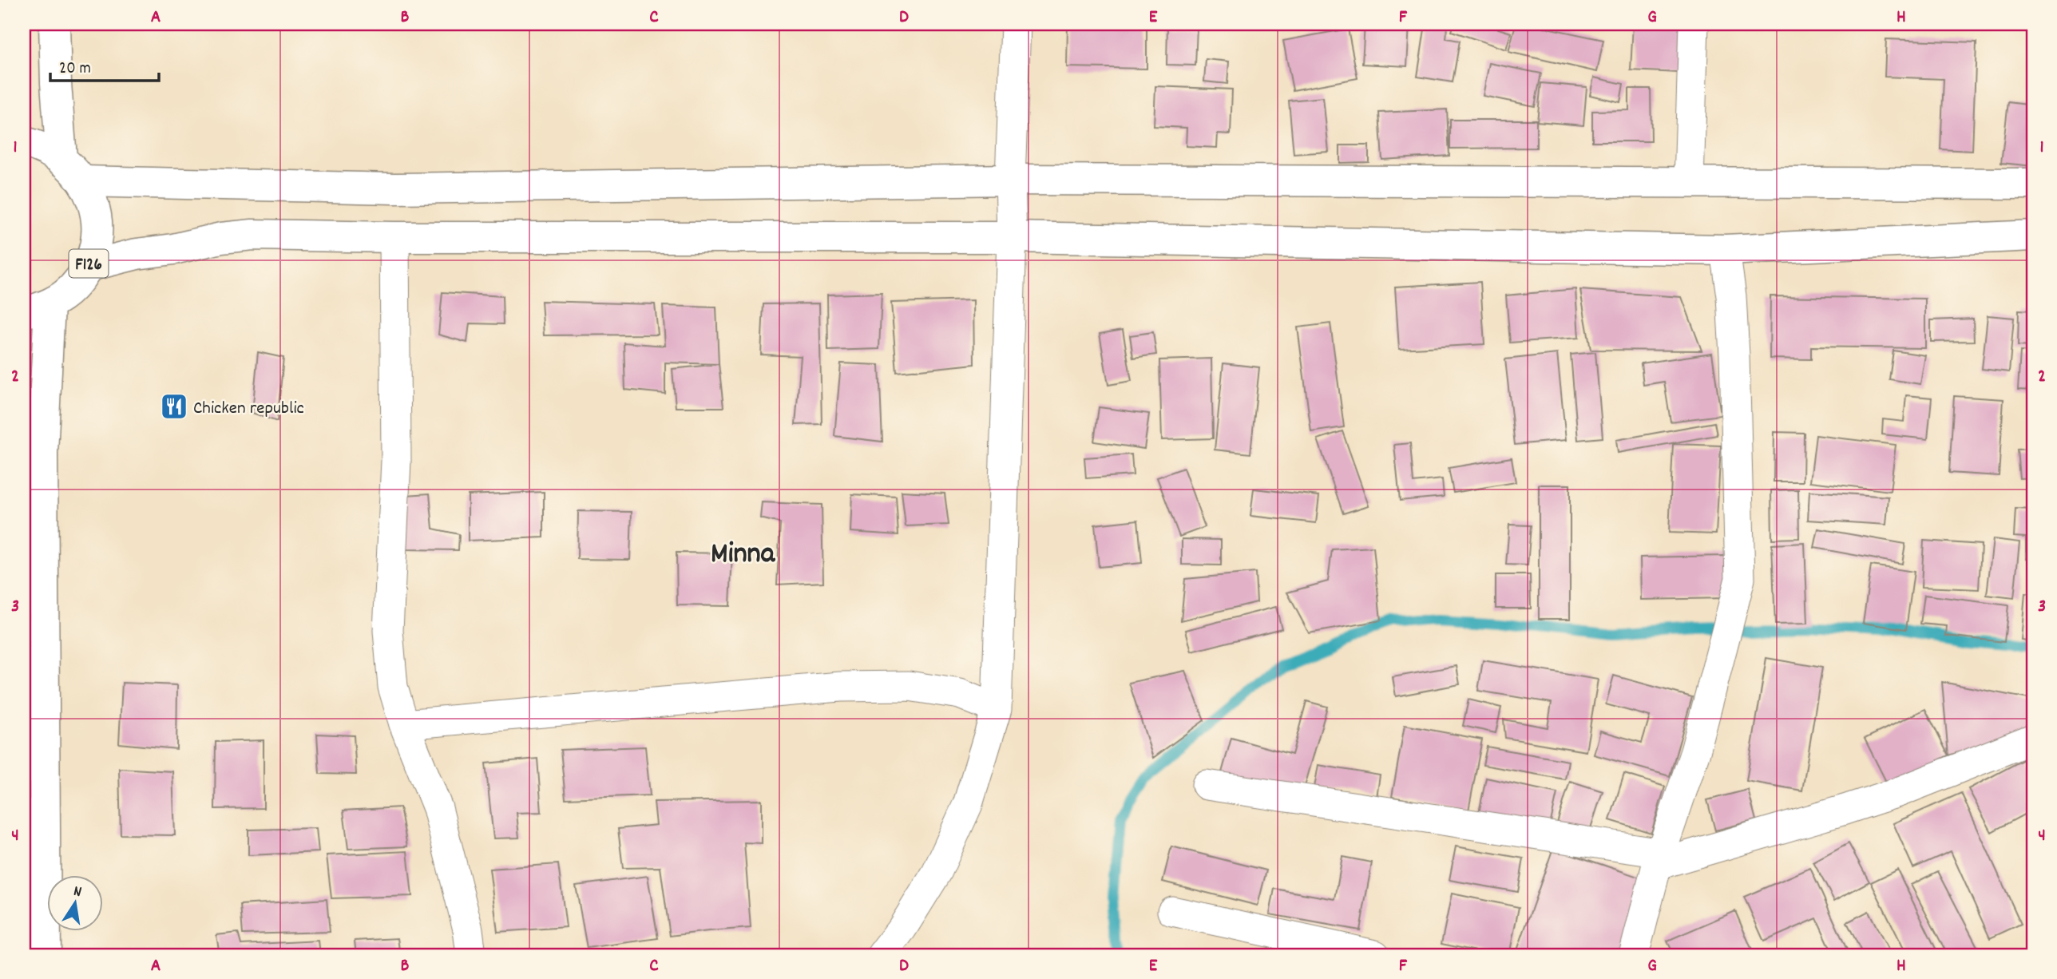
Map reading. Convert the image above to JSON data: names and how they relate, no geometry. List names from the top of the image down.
{
  "streets": {
    "street": ["F126"]
  },
  "districts": ["Minna"],
  "places": {
    "restaurant": ["Chicken republic"]
  },
  "scale_bar": "20 m",
  "north": "top",
  "grid": {
    "columns": [
      "A",
      "B",
      "C",
      "D",
      "E",
      "F",
      "G",
      "H"
    ],
    "rows": [
      "1",
      "2",
      "3",
      "4"
    ]
  }
}
